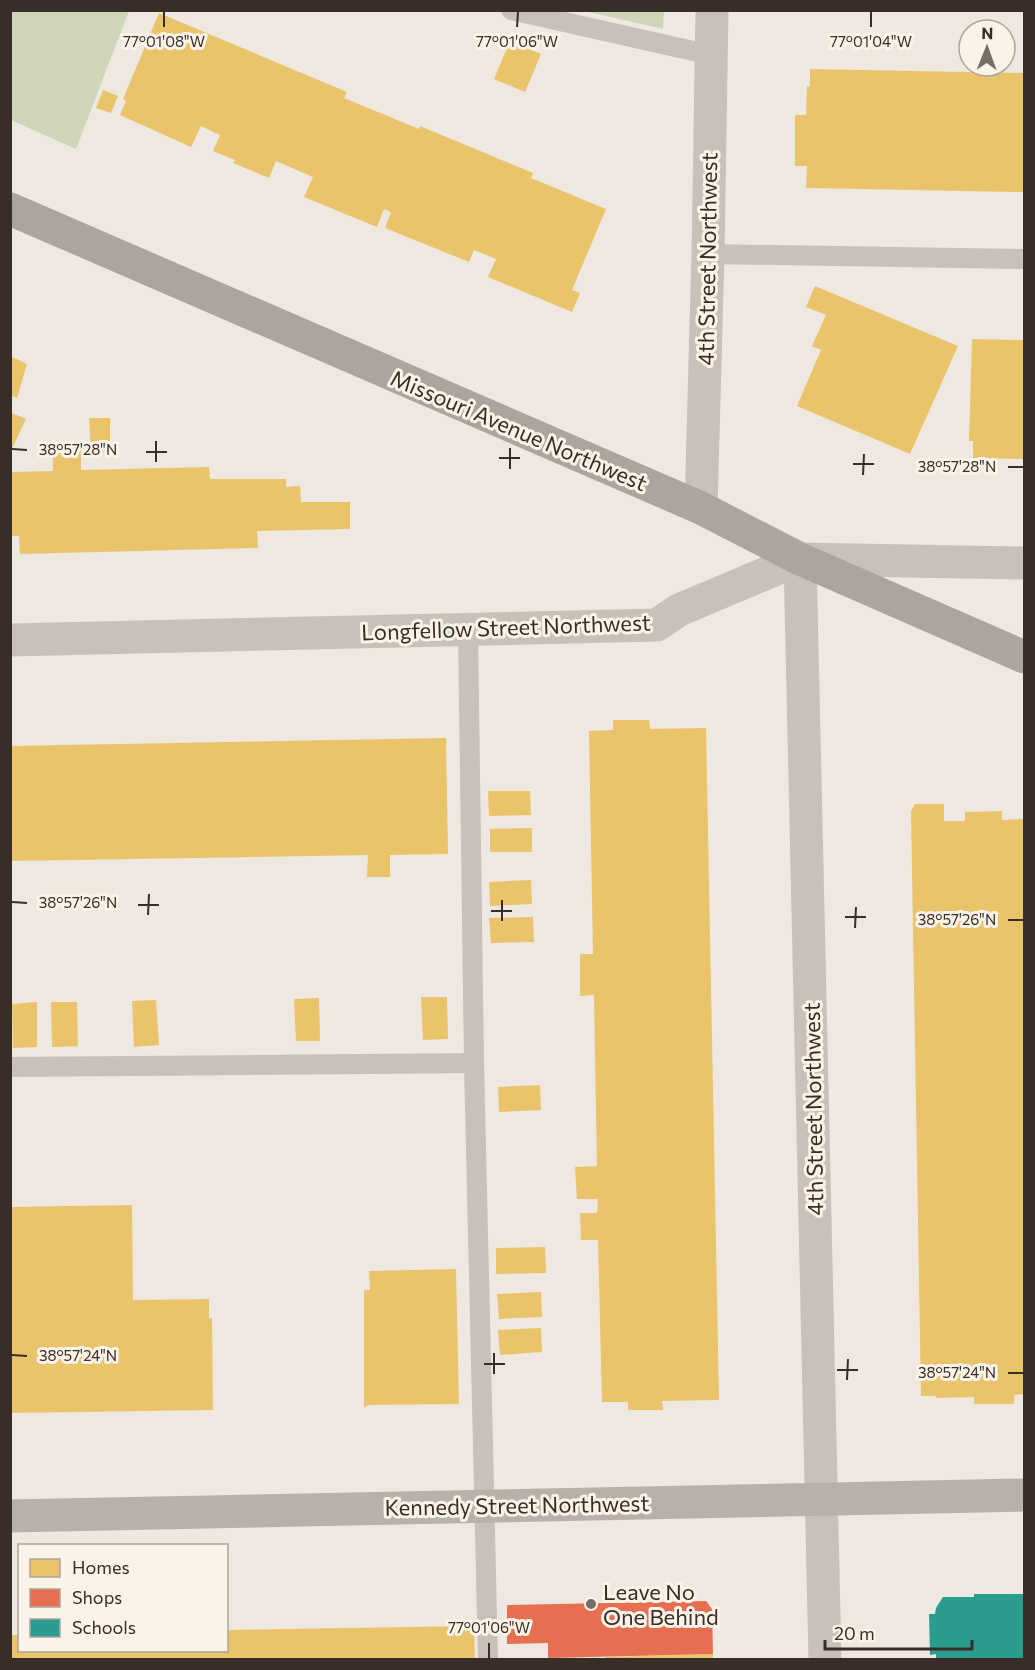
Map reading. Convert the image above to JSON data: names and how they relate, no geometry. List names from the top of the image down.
{
  "streets": {
    "main road": ["Missouri Avenue Northwest"],
    "street": ["4th Street Northwest", "Longfellow Street Northwest", "Kennedy Street Northwest"]
  },
  "crossings": [
    ["4th Street Northwest", "Missouri Avenue Northwest"],
    ["4th Street Northwest", "Longfellow Street Northwest"],
    ["4th Street Northwest", "Kennedy Street Northwest"],
    ["Missouri Avenue Northwest", "Longfellow Street Northwest"]
  ],
  "places": ["Leave No One Behind"],
  "legend": ["Homes", "Shops", "Schools"],
  "scale_bar": "20 m",
  "north": "top",
  "coordinates": [
    "77°01'08\"W",
    "77°01'06\"W",
    "77°01'04\"W",
    "38°57'28\"N",
    "38°57'26\"N",
    "38°57'24\"N"
  ]
}
